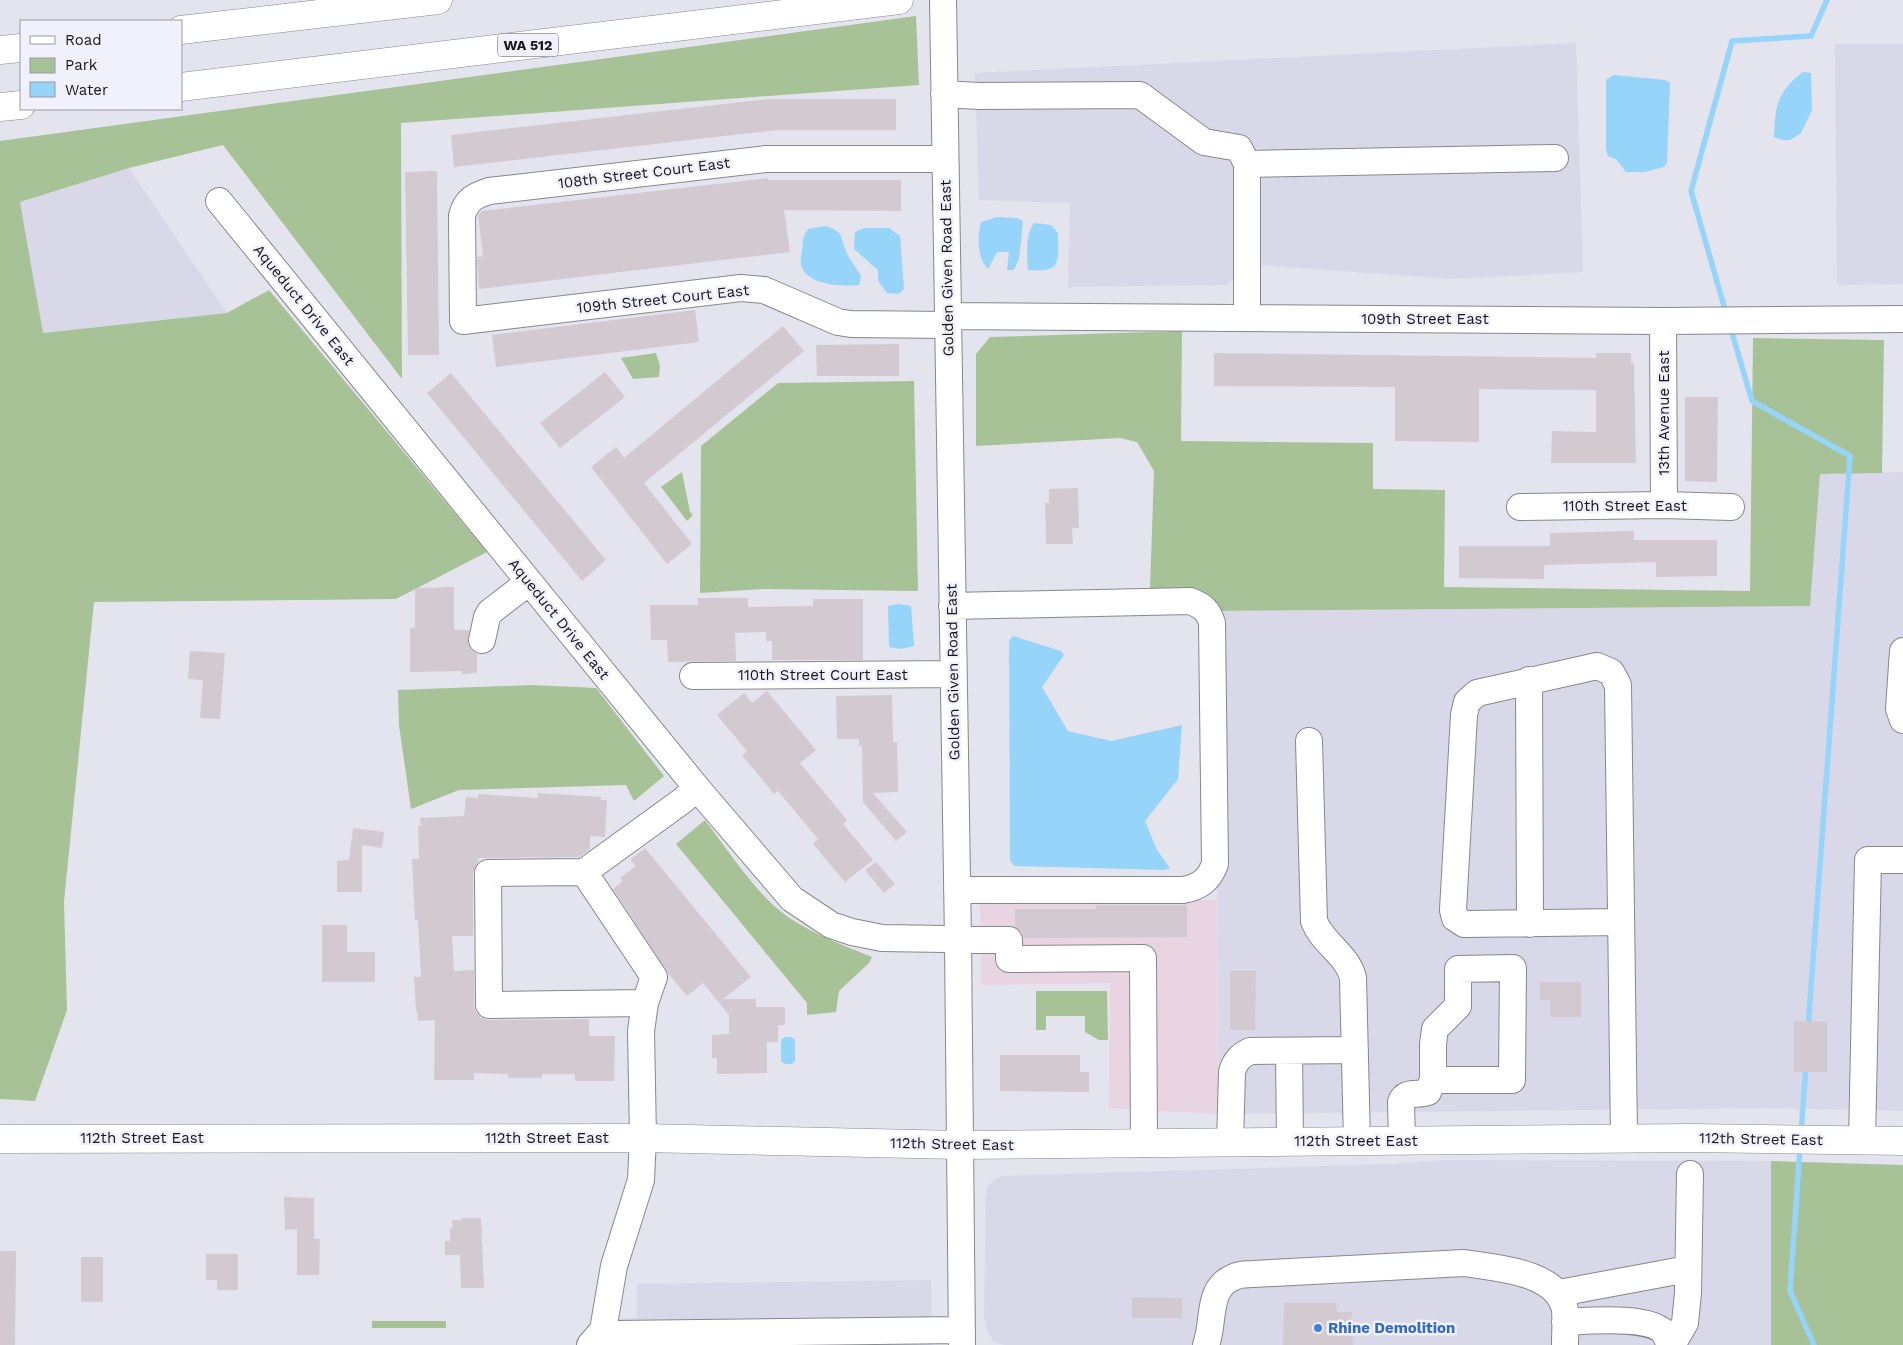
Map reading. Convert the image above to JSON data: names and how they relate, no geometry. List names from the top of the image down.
{
  "streets": {
    "main road": ["WA 512", "112th Street East"],
    "street": [
      "108th Street Court East",
      "Golden Given Road East",
      "109th Street Court East",
      "Aqueduct Drive East",
      "109th Street East",
      "13th Avenue East",
      "110th Street East",
      "110th Street Court East"
    ]
  },
  "crossings": [
    ["108th Street Court East", "Golden Given Road East"],
    ["108th Street Court East", "109th Street Court East"],
    ["Golden Given Road East", "109th Street Court East"],
    ["Golden Given Road East", "Aqueduct Drive East"],
    ["Golden Given Road East", "109th Street East"],
    ["Golden Given Road East", "110th Street Court East"],
    ["Golden Given Road East", "112th Street East"],
    ["109th Street Court East", "109th Street East"],
    ["Aqueduct Drive East", "112th Street East"],
    ["109th Street East", "13th Avenue East"],
    ["13th Avenue East", "110th Street East"]
  ],
  "places": ["Rhine Demolition"],
  "legend": ["Road", "Park", "Water"]
}
